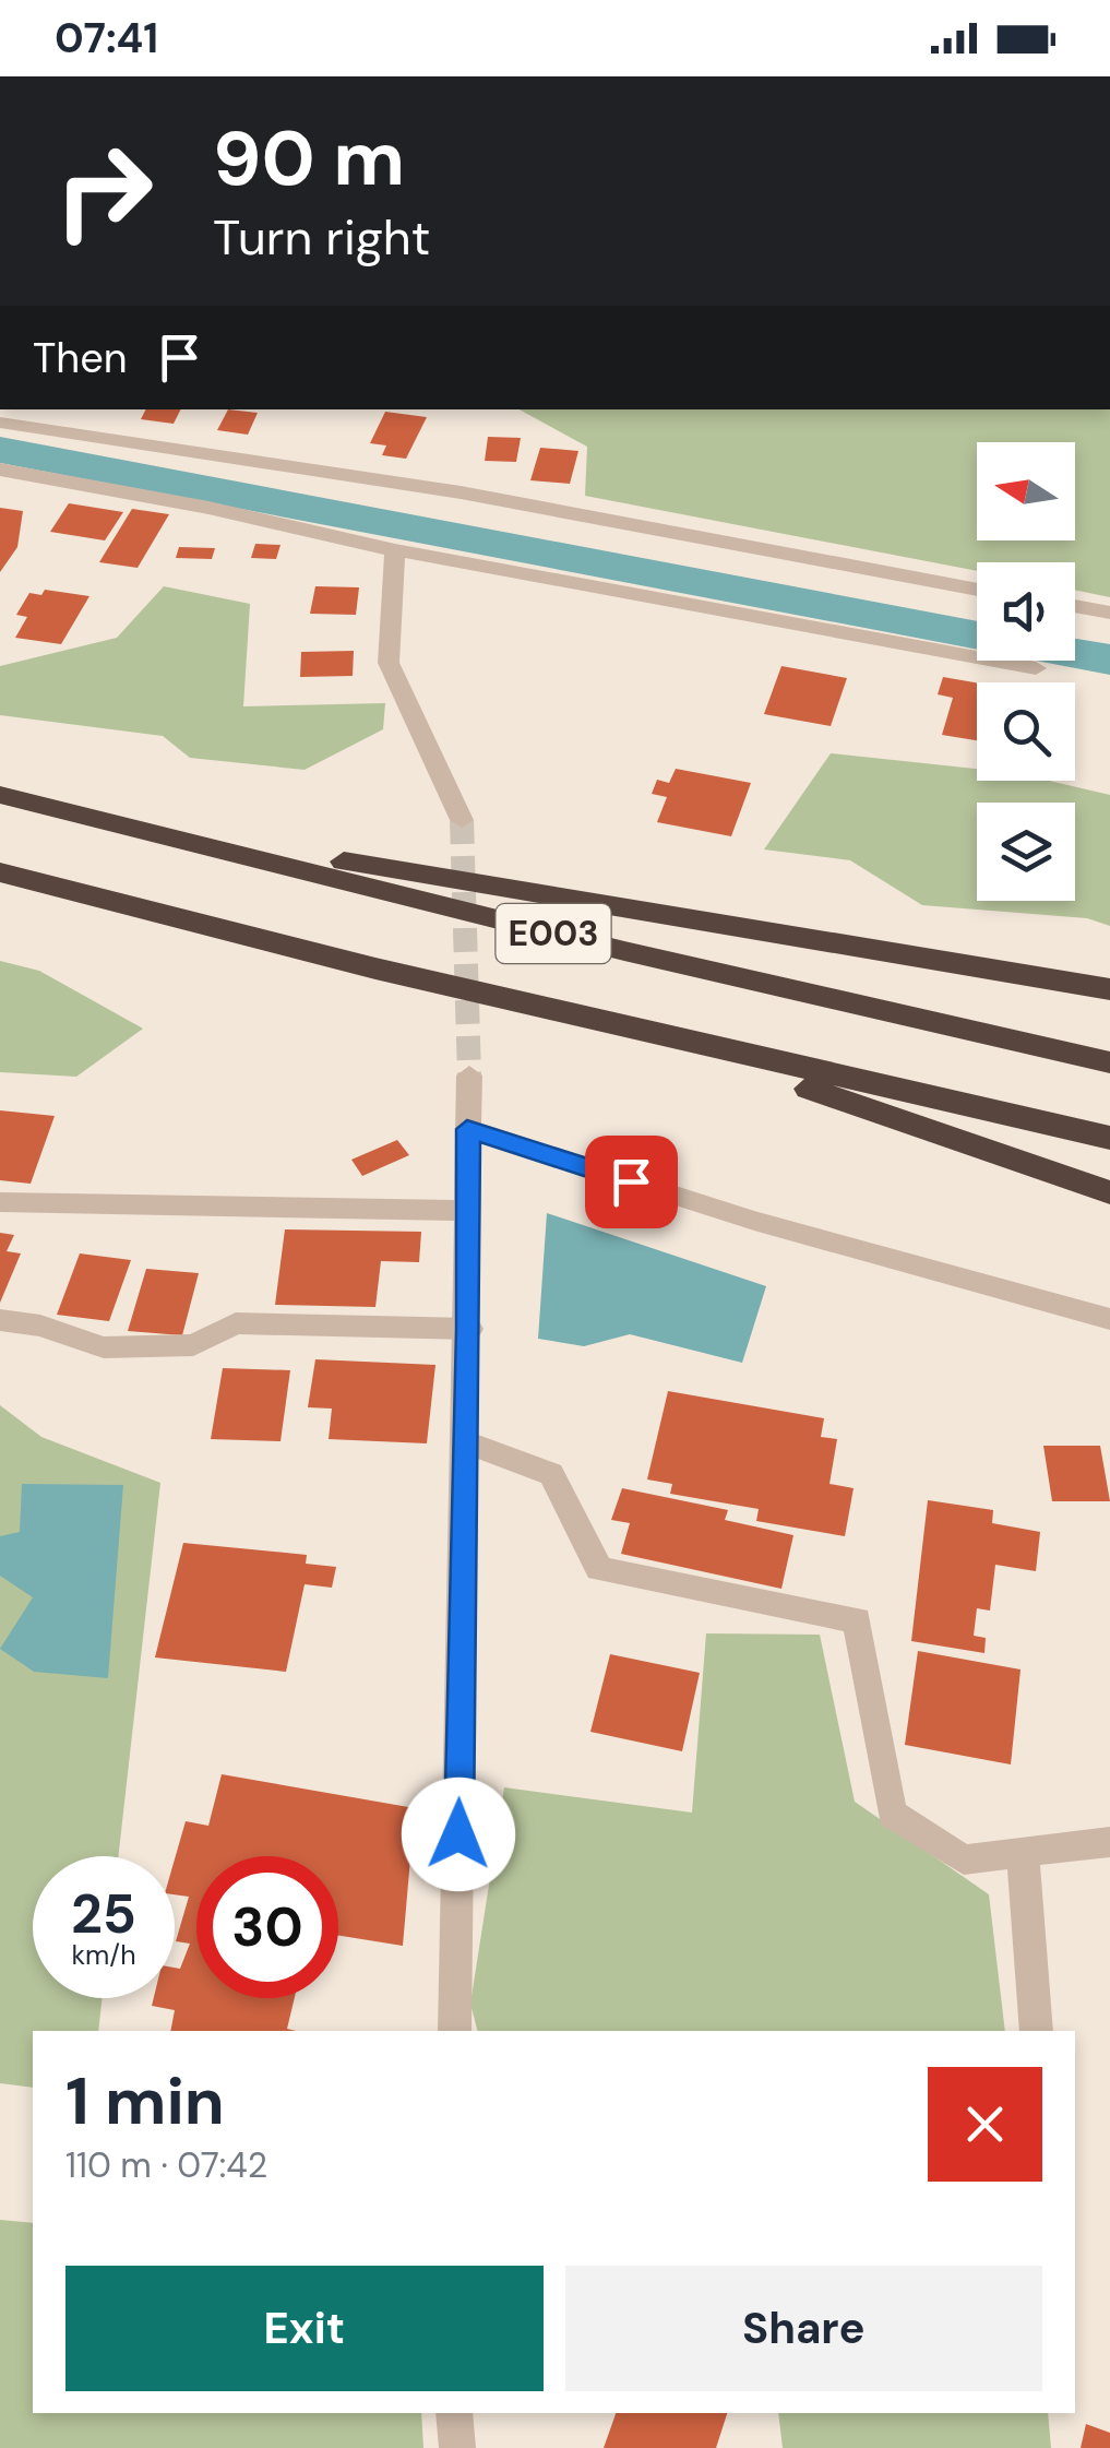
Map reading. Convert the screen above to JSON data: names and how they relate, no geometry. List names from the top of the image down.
{
  "streets": {
    "highway": ["E003"]
  },
  "north": "left",
  "page": {
    "status": "07:41",
    "turn": ["90 m", "Turn right"],
    "then": "Then",
    "speed": "25 km/h",
    "limit": "30",
    "heading": ["1 min", "110 m · 07:42"],
    "buttons": ["Exit", "Share"]
  }
}
